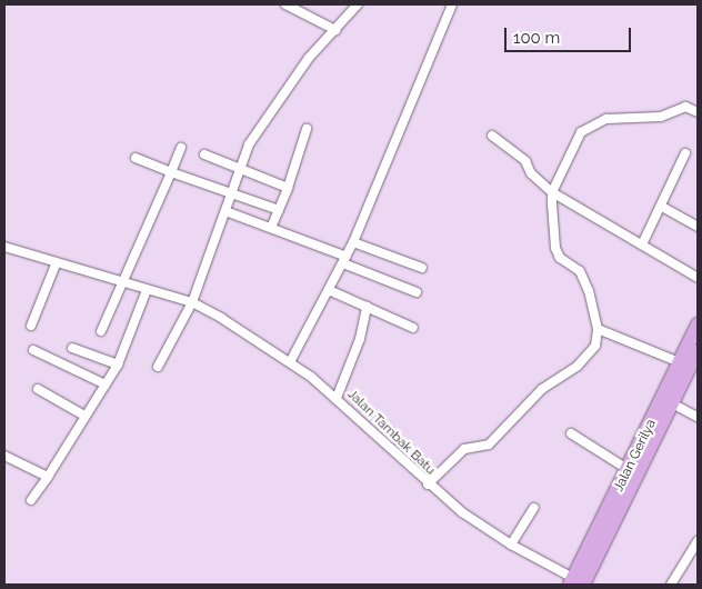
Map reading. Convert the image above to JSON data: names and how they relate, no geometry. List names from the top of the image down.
{
  "streets": {
    "highway": ["Jalan Gerilya"],
    "street": ["Jalan Tambak Batu"]
  },
  "crossings": [
    ["Jalan Tambak Batu", "Jalan Gerilya"]
  ],
  "scale_bar": "100 m"
}
